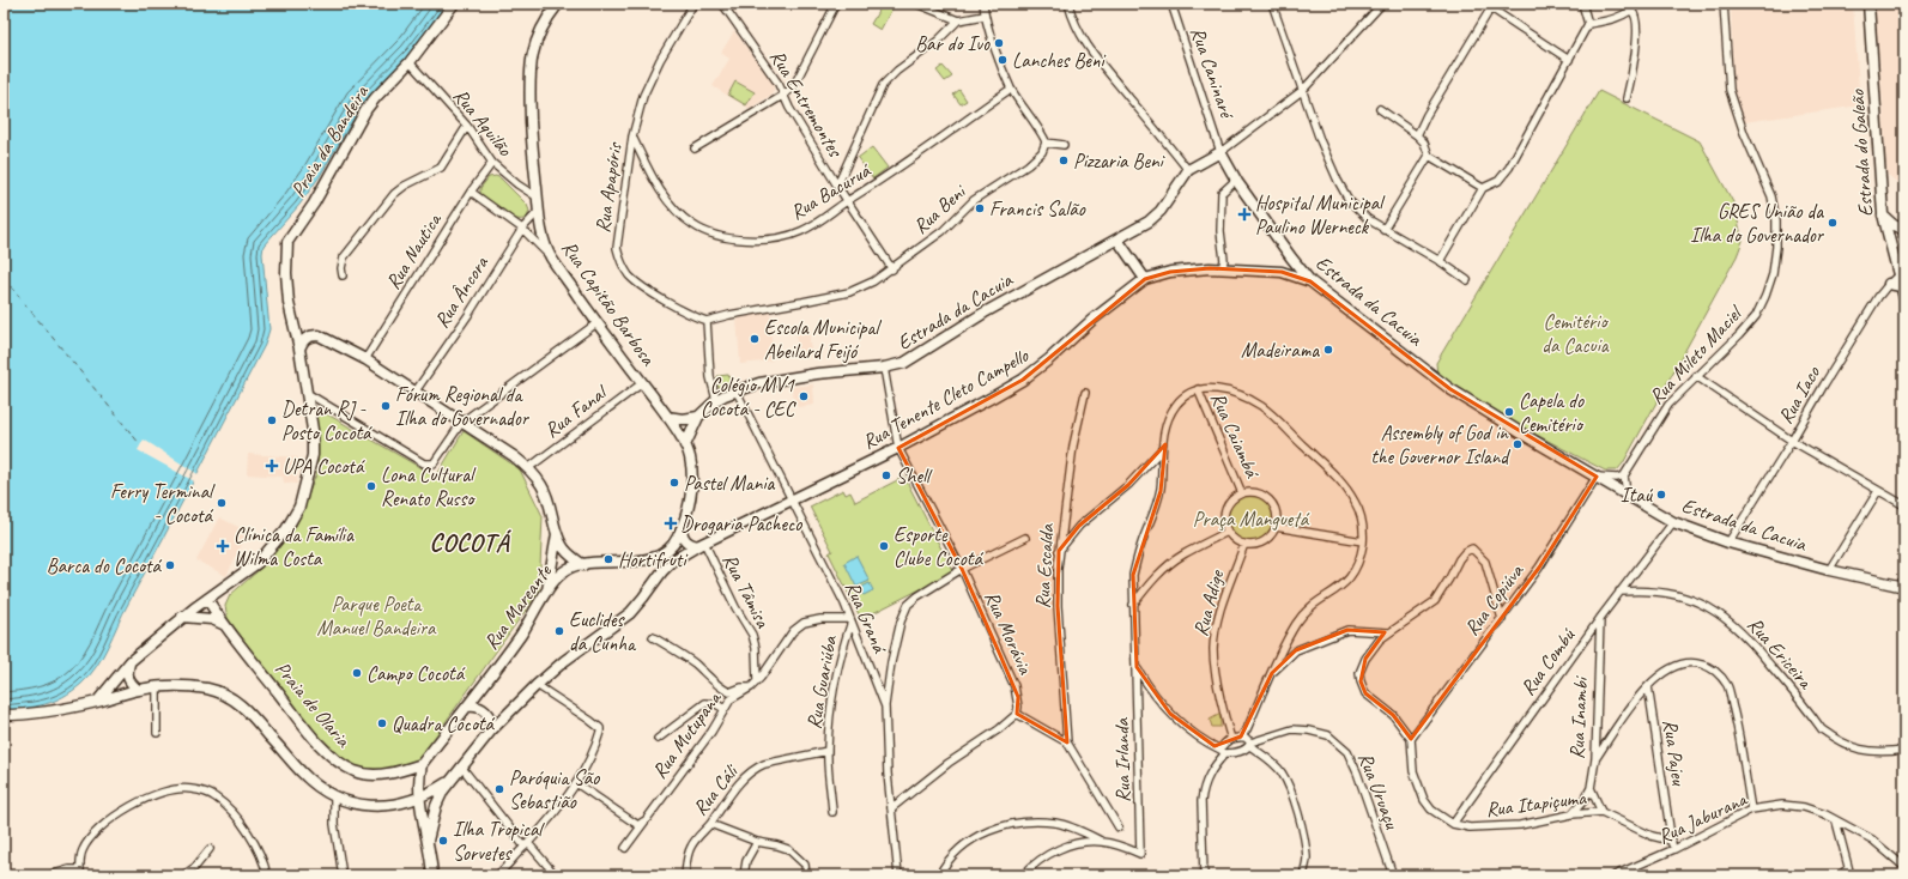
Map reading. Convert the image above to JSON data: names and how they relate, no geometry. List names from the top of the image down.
{
  "streets": {
    "main road": [
      "Praia da Bandeira",
      "Estrada do Galeão",
      "Estrada da Cacuia",
      "Rua Capitão Barbosa",
      "Rua Tenente Cleto Campello",
      "Rua Mareante",
      "Praia de Olaria"
    ],
    "street": [
      "Rua Caninaré",
      "Rua Entremontes",
      "Rua Aquilão",
      "Rua Apapóris",
      "Rua Bacuruá",
      "Rua Beni",
      "Rua Nautica",
      "Rua Âncora",
      "Rua Mileto Maciel",
      "Rua Iaco",
      "Rua Fanal",
      "Rua Caiambá",
      "Rua Escalda",
      "Rua Tâmisa",
      "Rua Copiúva",
      "Rua Adige",
      "Rua Graná",
      "Rua Morávia",
      "Rua Ericeira",
      "Rua Combú",
      "Rua Guariúba",
      "Rua Inambi",
      "Rua Mutupana",
      "Rua Pajeu",
      "Rua Irlanda",
      "Rua Cáli",
      "Rua Uruaçu",
      "Rua Itapiçuma",
      "Rua Jaburana"
    ]
  },
  "crossings": [
    ["Rua Caninaré", "Estrada da Cacuia"],
    ["Rua Entremontes", "Rua Bacuruá"],
    ["Rua Entremontes", "Rua Beni"],
    ["Rua Aquilão", "Praia da Bandeira"],
    ["Rua Aquilão", "Rua Nautica"],
    ["Rua Aquilão", "Rua Capitão Barbosa"],
    ["Praia da Bandeira", "Praia de Olaria"],
    ["Estrada do Galeão", "Rua Iaco"],
    ["Rua Apapóris", "Rua Bacuruá"],
    ["Rua Apapóris", "Rua Beni"],
    ["Rua Âncora", "Rua Capitão Barbosa"],
    ["Estrada da Cacuia", "Rua Capitão Barbosa"],
    ["Estrada da Cacuia", "Rua Iaco"],
    ["Estrada da Cacuia", "Rua Tenente Cleto Campello"],
    ["Estrada da Cacuia", "Rua Fanal"],
    ["Estrada da Cacuia", "Rua Copiúva"],
    ["Estrada da Cacuia", "Rua Mareante"],
    ["Estrada da Cacuia", "Rua Graná"],
    ["Estrada da Cacuia", "Rua Morávia"],
    ["Estrada da Cacuia", "Rua Combú"],
    ["Rua Capitão Barbosa", "Rua Fanal"],
    ["Rua Capitão Barbosa", "Rua Mareante"],
    ["Rua Tenente Cleto Campello", "Rua Tâmisa"],
    ["Rua Tenente Cleto Campello", "Rua Graná"],
    ["Rua Tenente Cleto Campello", "Rua Morávia"],
    ["Rua Fanal", "Rua Mareante"],
    ["Rua Caiambá", "Rua Adige"],
    ["Rua Caiambá", "Rua Irlanda"],
    ["Rua Tâmisa", "Rua Mutupana"],
    ["Rua Copiúva", "Rua Itapiçuma"],
    ["Rua Mareante", "Praia de Olaria"],
    ["Rua Graná", "Rua Guariúba"],
    ["Rua Graná", "Rua Mutupana"],
    ["Rua Ericeira", "Rua Combú"],
    ["Rua Combú", "Rua Inambi"],
    ["Rua Combú", "Rua Itapiçuma"],
    ["Rua Guariúba", "Rua Mutupana"],
    ["Rua Guariúba", "Rua Cáli"],
    ["Rua Inambi", "Rua Itapiçuma"],
    ["Rua Pajeu", "Rua Itapiçuma"],
    ["Rua Pajeu", "Rua Jaburana"]
  ],
  "districts": ["COCOTÁ"],
  "parks": ["Cemitério da Cacuia", "Praça Manguetá", "Parque Poeta Manuel Bandeira"],
  "places": {
    "other": [
      "Bar do Ivo",
      "Lanches Beni",
      "Pizzaria Beni",
      "Francis Salão",
      "GRES União da Ilha do Governador",
      "Escola Municipal Abeilard Feijó",
      "Madeirama",
      "Colégio MV1 Cocotá - CEC",
      "Fórum Regional da Ilha do Governador",
      "Capela do Cemitério",
      "Detran RJ - Posto Cocotá",
      "Assembly of God in the Governor Island",
      "Shell",
      "Pastel Mania",
      "Lona Cultural Renato Russo",
      "Itaú",
      "Ferry Terminal - Cocotá",
      "Esporte Clube Cocotá",
      "Hortifruti",
      "Barca do Cocotá",
      "Euclides da Cunha",
      "Campo Cocotá",
      "Quadra Cocotá",
      "Paróquia São Sebastião",
      "Ilha Tropical Sorvetes"
    ],
    "health": [
      "Hospital Municipal Paulino Werneck",
      "UPA Cocotá",
      "Drogaria Pacheco",
      "Clínica da Família Wilma Costa"
    ]
  }
}
